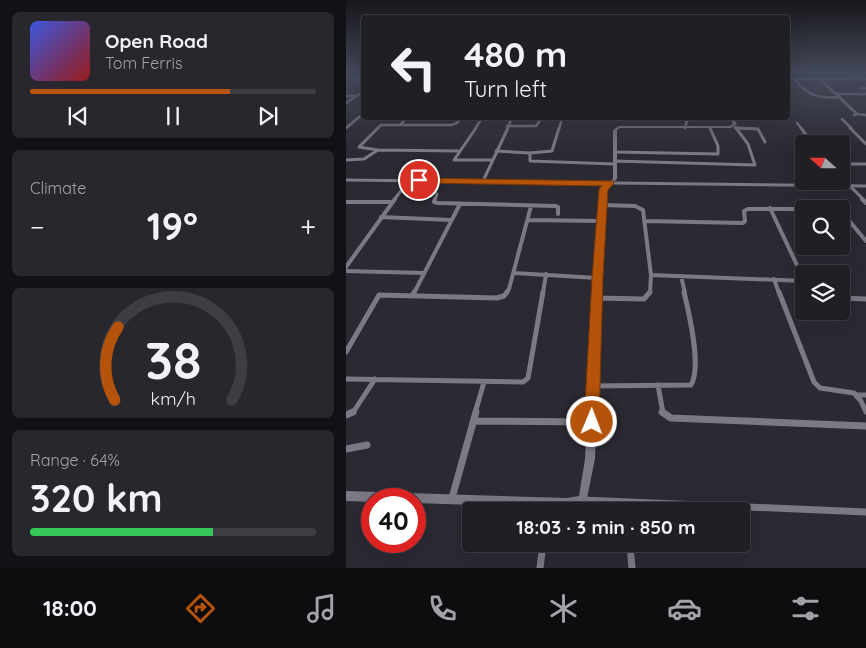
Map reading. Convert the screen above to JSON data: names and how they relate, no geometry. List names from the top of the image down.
{
  "north": "left",
  "page": {
    "turn": ["480 m", "Turn left"],
    "song": ["Open Road", "Tom Ferris"],
    "tile": [
      "Climate",
      ["Range · 64%", "320 km"]
    ],
    "heat": ["−", "19°", "+"],
    "limit": "40",
    "trip": "18:03 · 3 min · 850 m",
    "tabs": "18:00",
    "gauge": ["38", "km/h"]
  }
}
